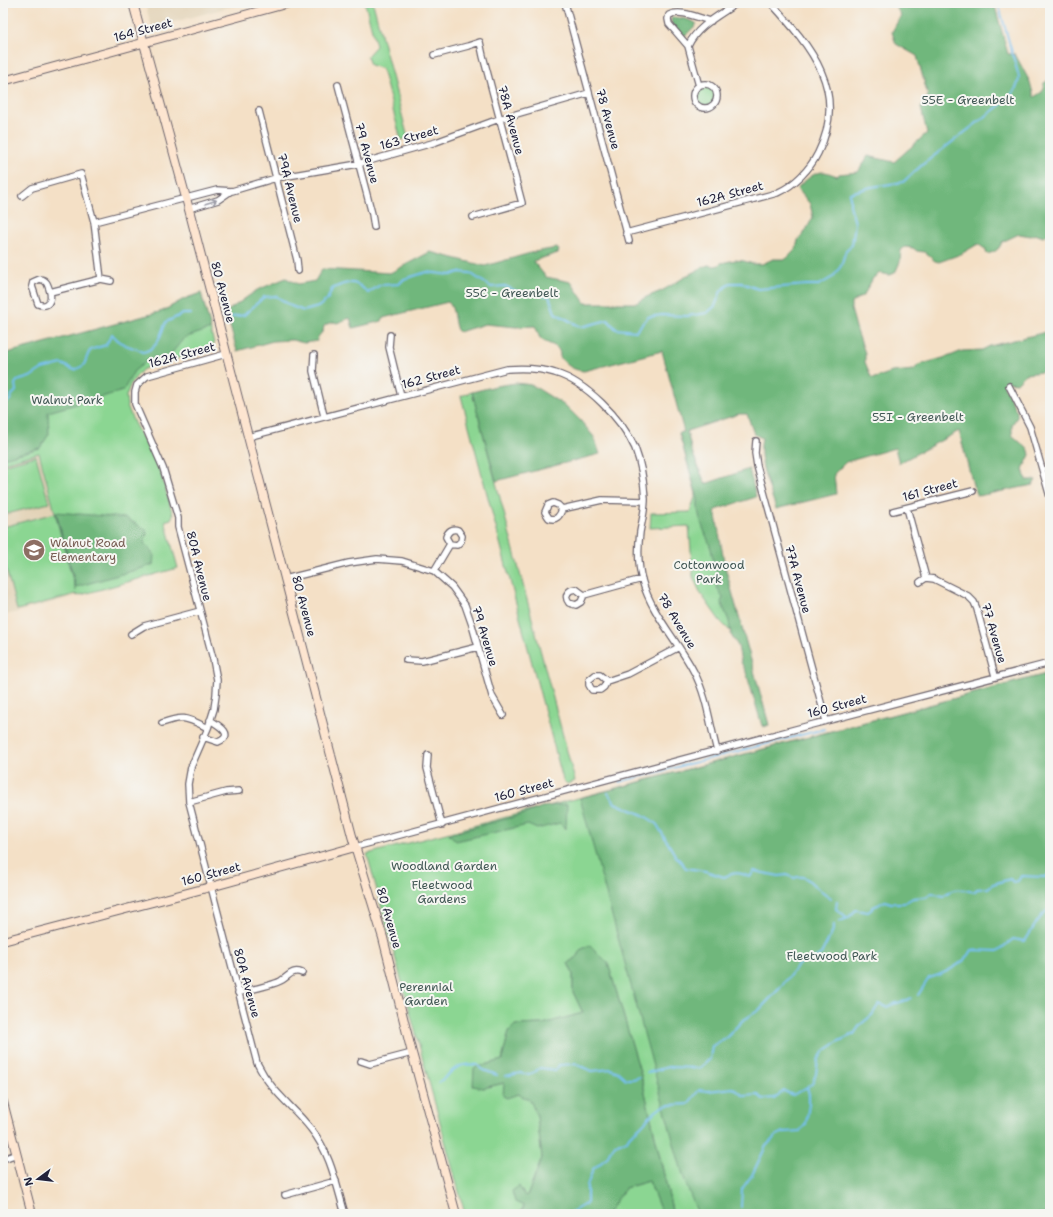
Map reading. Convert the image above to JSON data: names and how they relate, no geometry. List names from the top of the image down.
{
  "streets": {
    "street": [
      "164 Street",
      "78 Avenue",
      "78A Avenue",
      "163 Street",
      "79 Avenue",
      "79A Avenue",
      "162A Street",
      "80 Avenue",
      "162 Street",
      "161 Street",
      "80A Avenue",
      "77A Avenue",
      "77 Avenue",
      "160 Street"
    ]
  },
  "crossings": [
    ["164 Street", "80 Avenue"],
    ["78 Avenue", "163 Street"],
    ["78 Avenue", "162A Street"],
    ["78 Avenue", "162 Street"],
    ["78 Avenue", "160 Street"],
    ["78A Avenue", "163 Street"],
    ["163 Street", "79 Avenue"],
    ["163 Street", "79A Avenue"],
    ["163 Street", "80 Avenue"],
    ["162A Street", "80 Avenue"],
    ["162A Street", "80A Avenue"],
    ["80 Avenue", "162 Street"],
    ["80 Avenue", "160 Street"],
    ["80A Avenue", "160 Street"],
    ["77A Avenue", "160 Street"],
    ["77 Avenue", "160 Street"]
  ],
  "parks": [
    "55E - Greenbelt",
    "55C - Greenbelt",
    "Walnut Park",
    "55I - Greenbelt",
    "Cottonwood Park",
    "Woodland Garden",
    "Fleetwood Gardens",
    "Fleetwood Park",
    "Perennial Garden"
  ],
  "places": {
    "school or university": ["Walnut Road Elementary"]
  },
  "north": "left"
}
